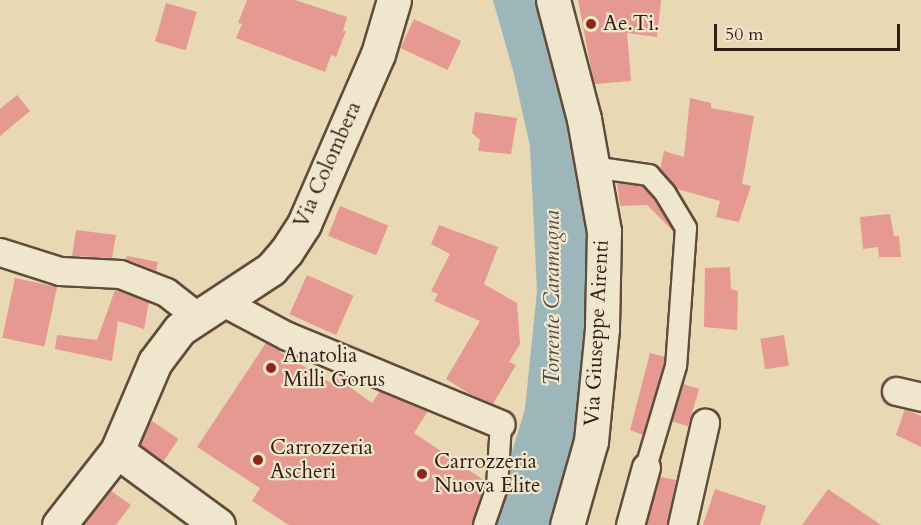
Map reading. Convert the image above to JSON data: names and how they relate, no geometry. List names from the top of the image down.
{
  "streets": {
    "main road": ["Via Colombera", "Via Giuseppe Airenti"]
  },
  "water": ["Torrente Caramagna"],
  "places": [
    "Ae.Ti.",
    "Anatolia Milli Gorus",
    "Carrozzeria Ascheri",
    "Carrozzeria Nuova Elite"
  ],
  "scale_bar": "50 m"
}
